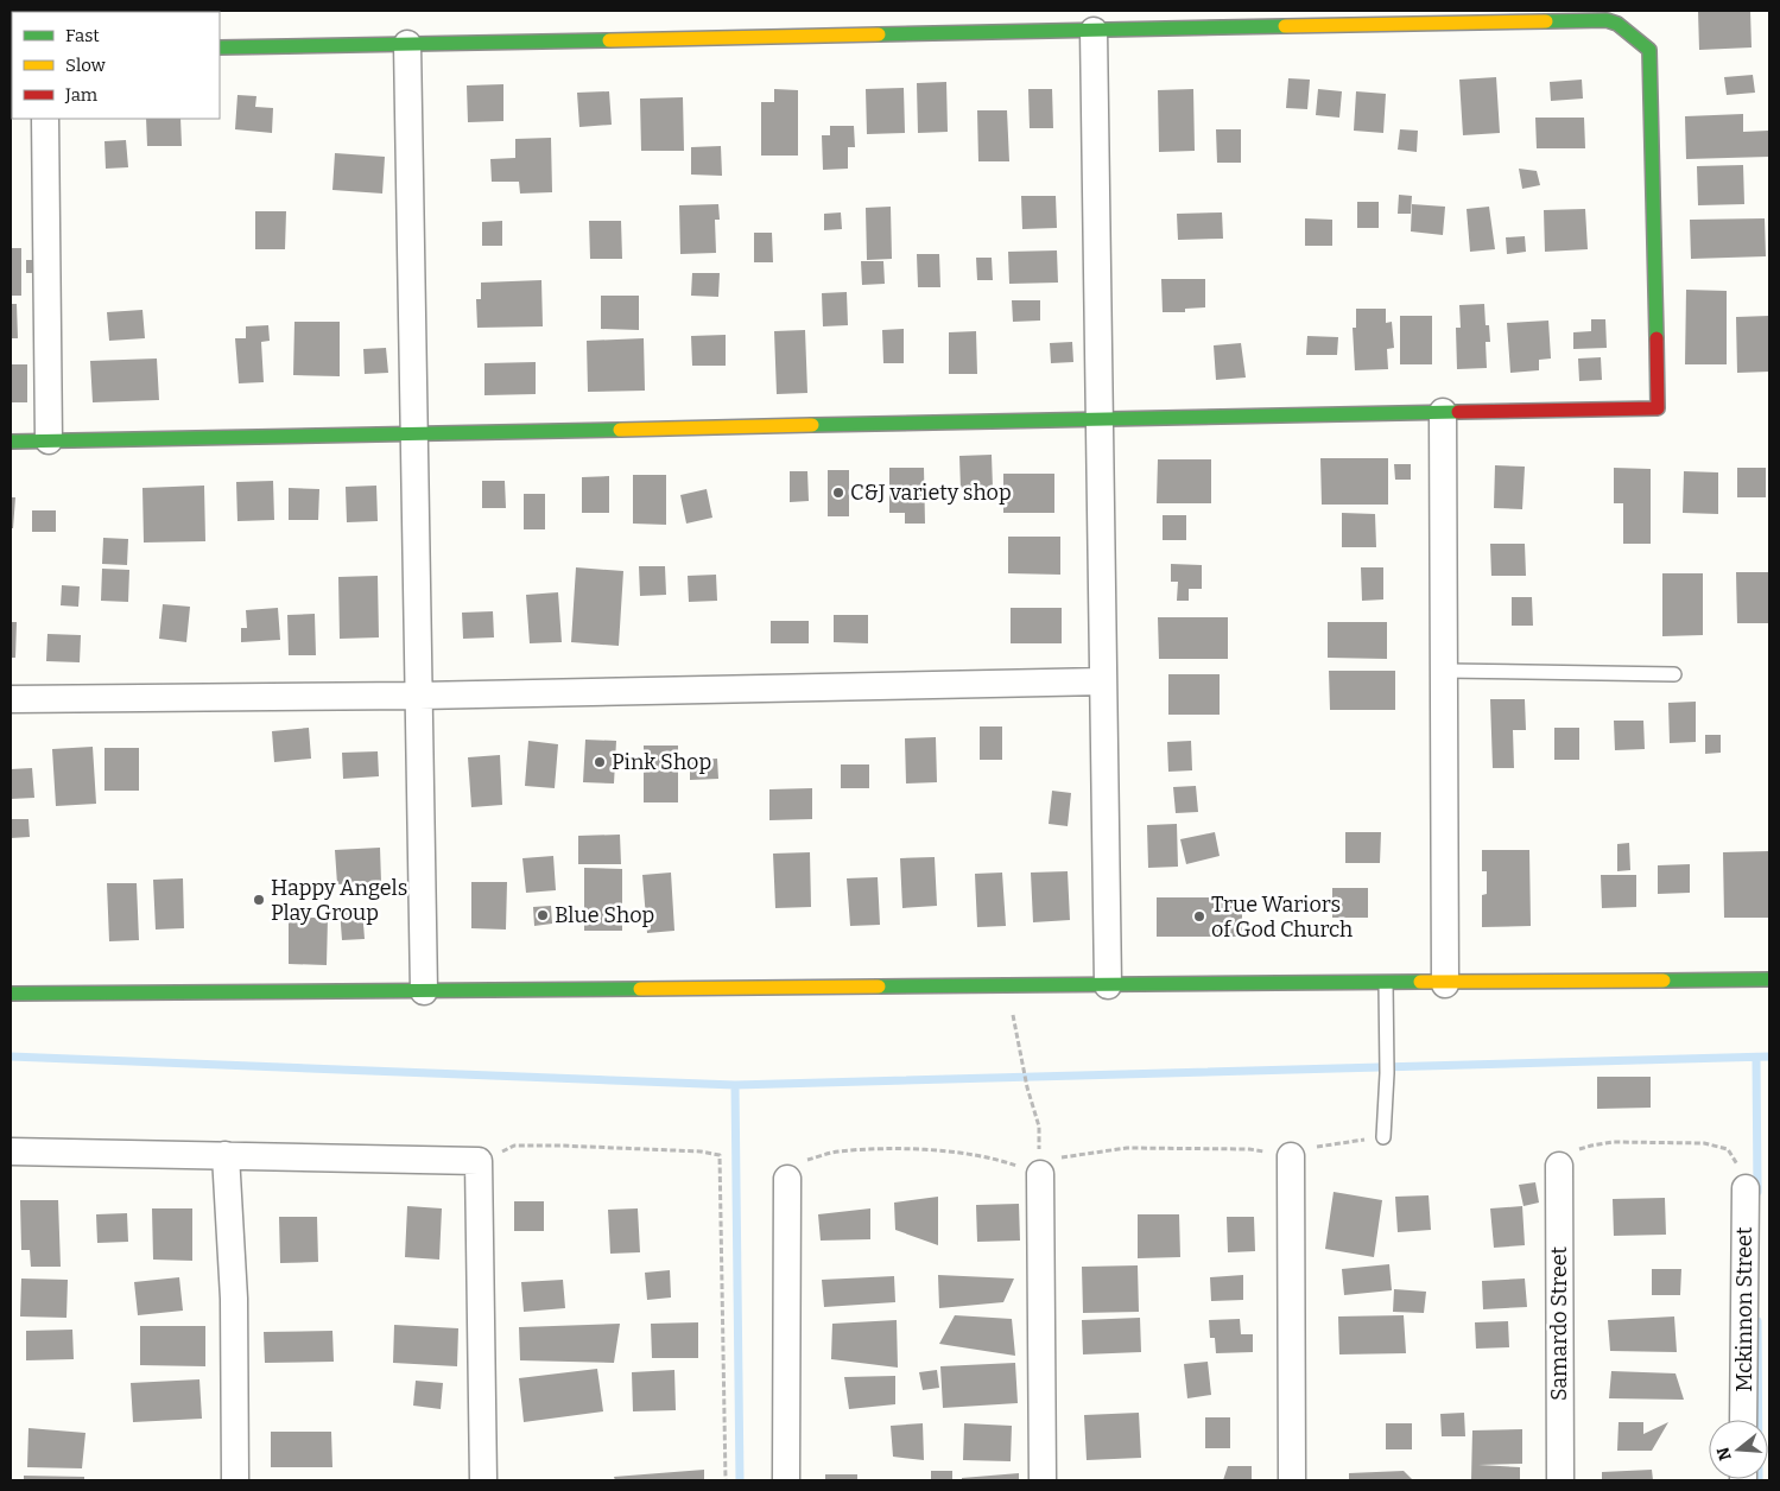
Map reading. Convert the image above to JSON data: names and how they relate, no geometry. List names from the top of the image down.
{
  "streets": {
    "street": ["Mckinnon Street", "Samardo Street"]
  },
  "places": [
    "C&J variety shop",
    "Pink Shop",
    "Happy Angels Play Group",
    "Blue Shop",
    "True Wariors of God Church"
  ],
  "legend": ["Fast", "Slow", "Jam"],
  "north": "left"
}
